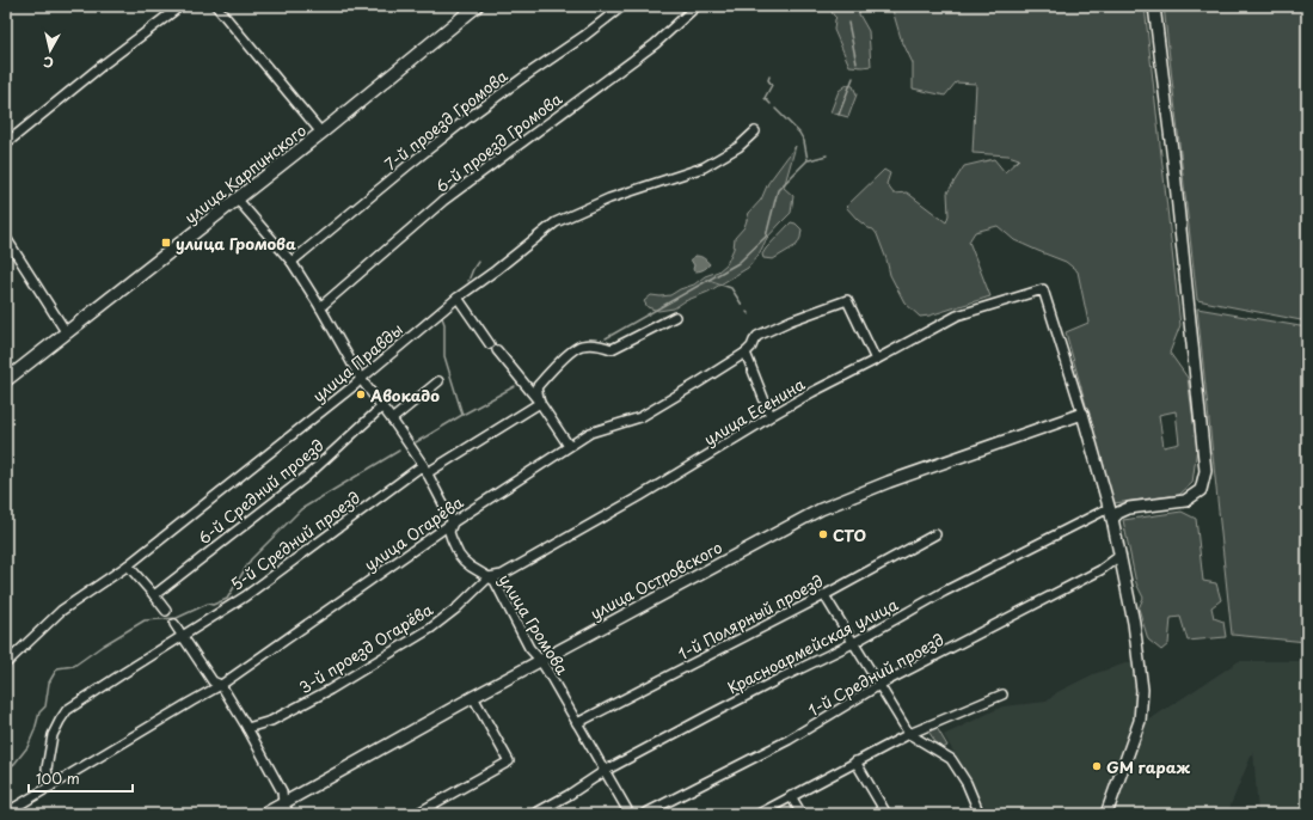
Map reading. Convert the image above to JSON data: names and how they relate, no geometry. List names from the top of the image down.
{
  "streets": {
    "main road": ["улица Карпинского"],
    "street": [
      "7-й проезд Громова",
      "6-й проезд Громова",
      "улица Правды",
      "улица Есенина",
      "6-й Средний проезд",
      "улица Огарёва",
      "5-й Средний проезд",
      "улица Островского",
      "1-й Полярный проезд",
      "улица Громова",
      "Красноармейская улица",
      "3-й проезд Огарёва",
      "1-й Средний проезд"
    ]
  },
  "crossings": [
    ["7-й проезд Громова", "улица Громова"],
    ["6-й проезд Громова", "улица Громова"],
    ["улица Карпинского", "улица Громова"],
    ["улица Правды", "улица Громова"],
    ["улица Есенина", "улица Огарёва"],
    ["улица Есенина", "улица Островского"],
    ["улица Есенина", "улица Громова"],
    ["улица Есенина", "3-й проезд Огарёва"],
    ["6-й Средний проезд", "улица Громова"],
    ["улица Огарёва", "5-й Средний проезд"],
    ["улица Огарёва", "улица Громова"],
    ["5-й Средний проезд", "улица Громова"],
    ["улица Островского", "улица Громова"],
    ["1-й Полярный проезд", "улица Громова"],
    ["улица Громова", "Красноармейская улица"],
    ["улица Громова", "3-й проезд Огарёва"]
  ],
  "places": {
    "transit": ["улица Громова"],
    "other": ["Авокадо", "СТО", "GM гараж"]
  },
  "scale_bar": "100 m",
  "north": "bottom"
}
